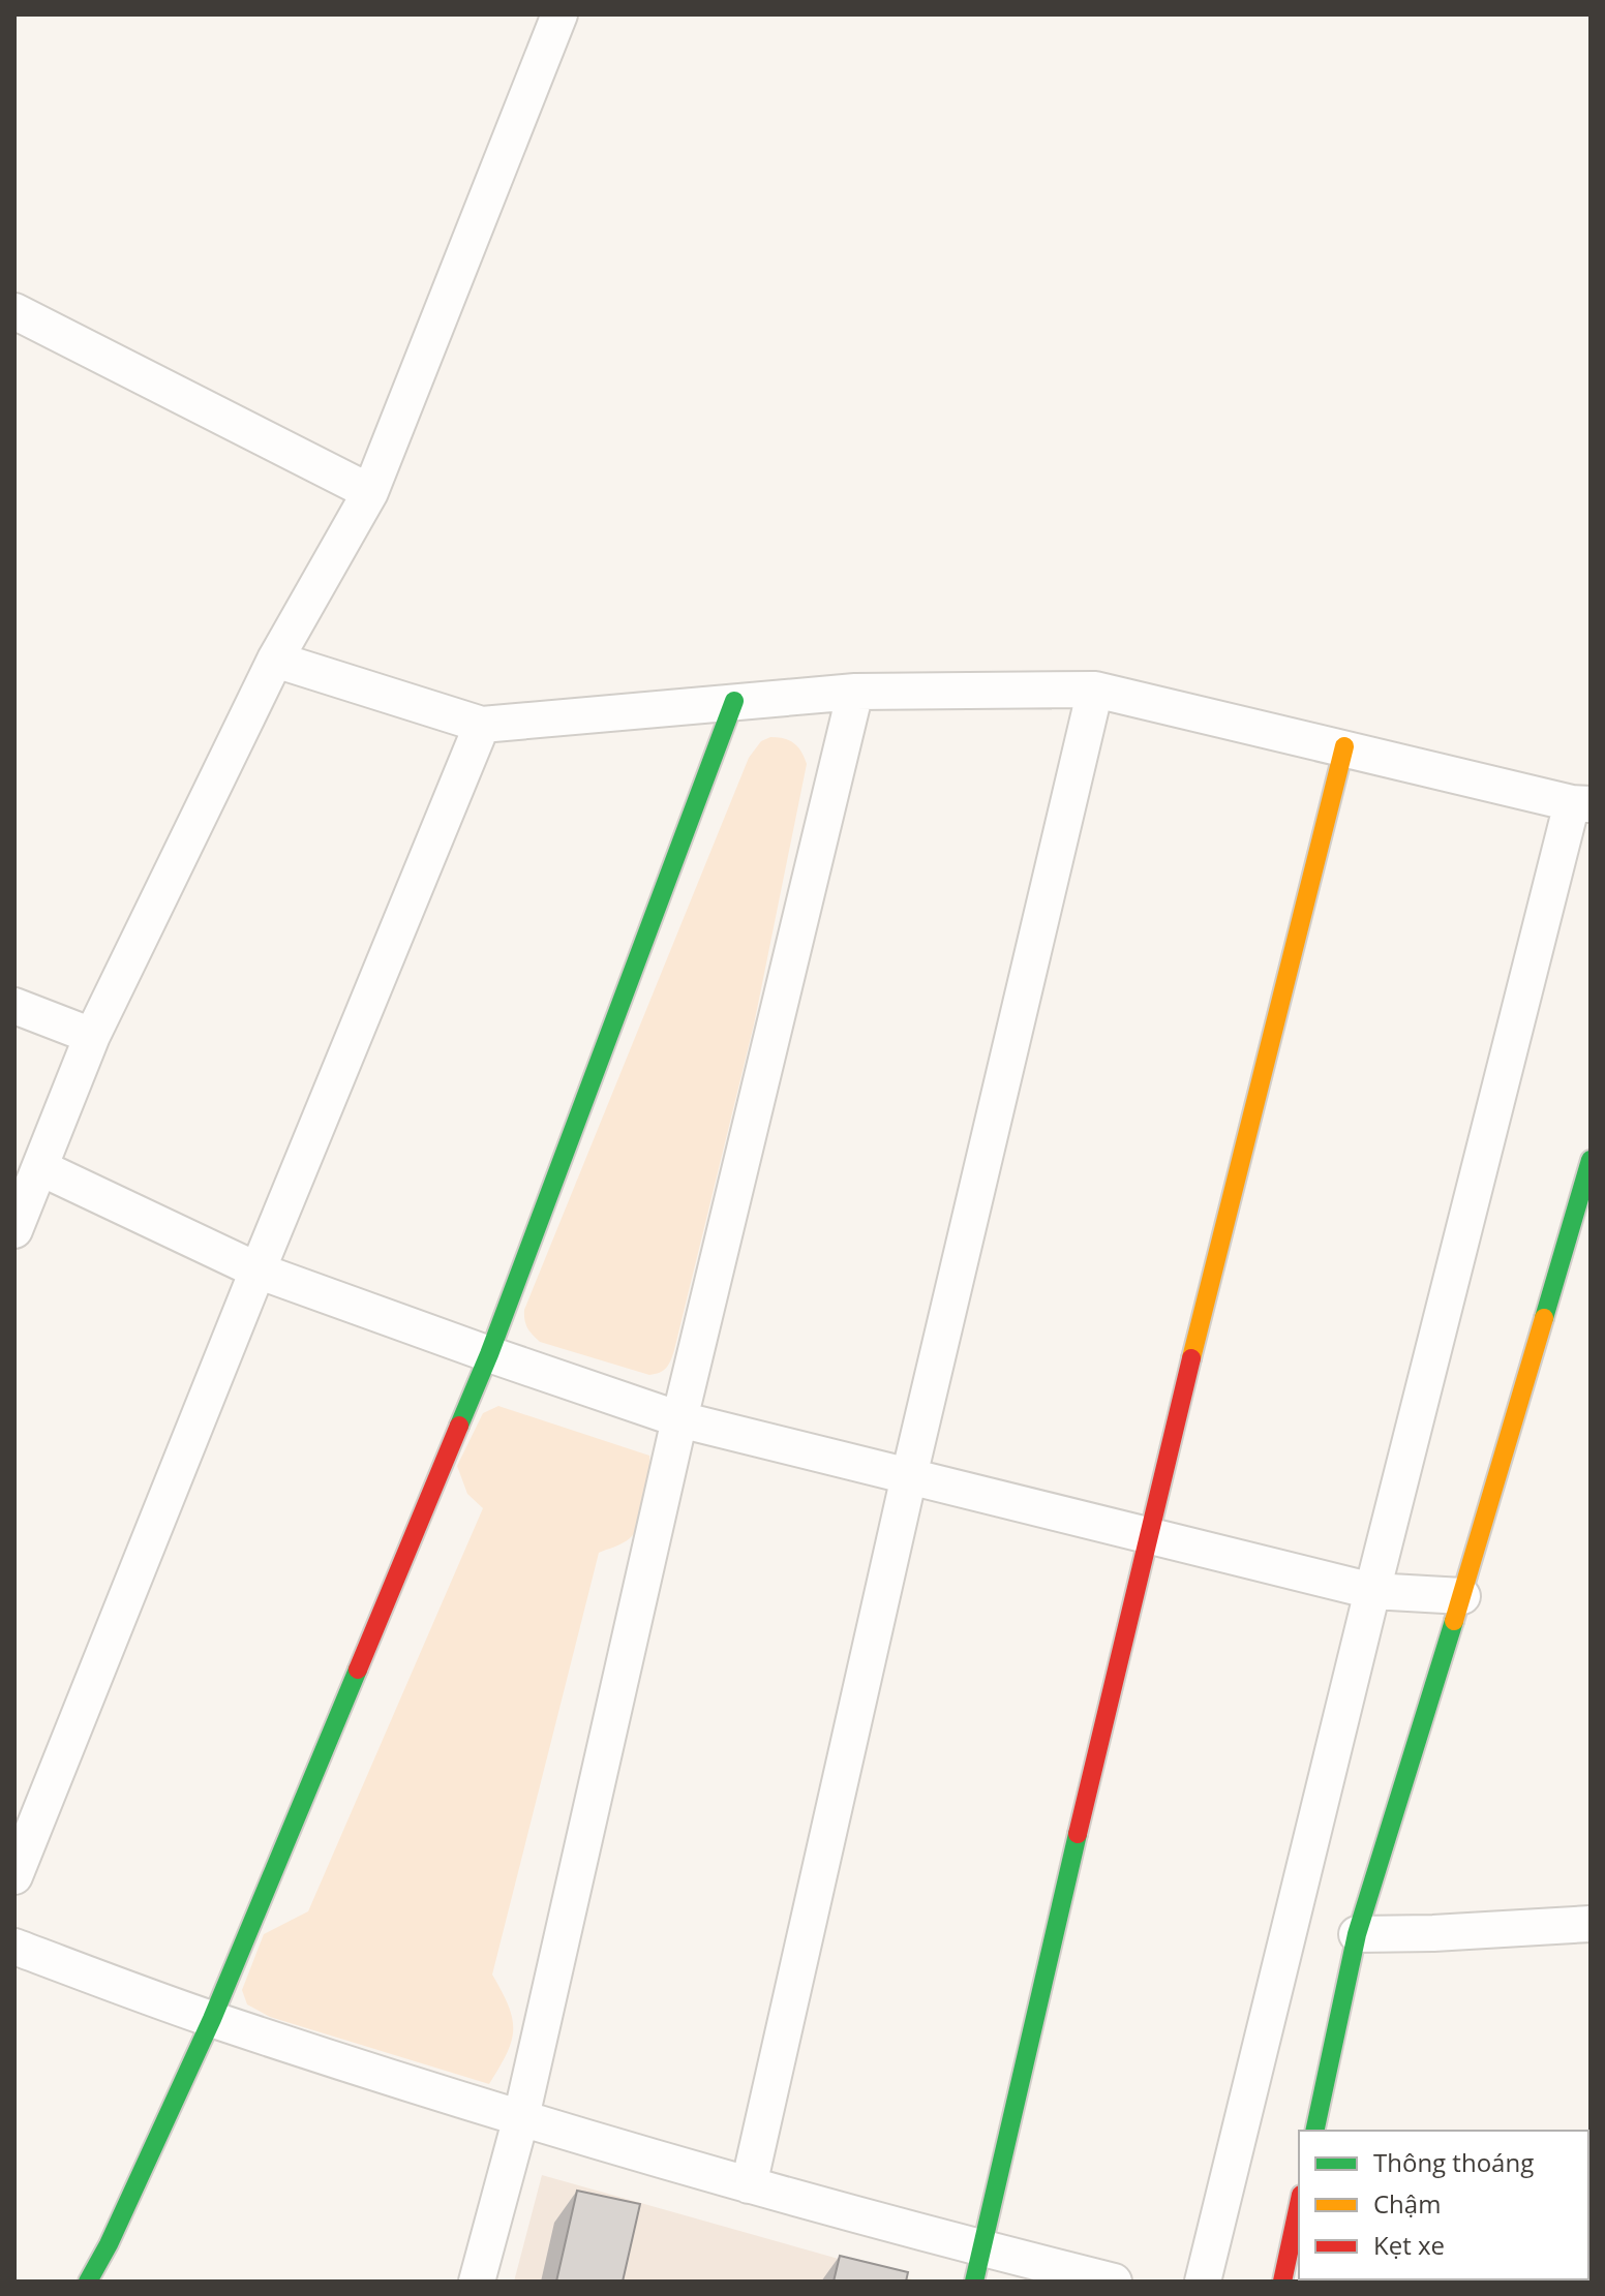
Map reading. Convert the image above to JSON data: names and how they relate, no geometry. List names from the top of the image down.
{
  "legend": ["Thông thoáng", "Chậm", "Kẹt xe"]
}
